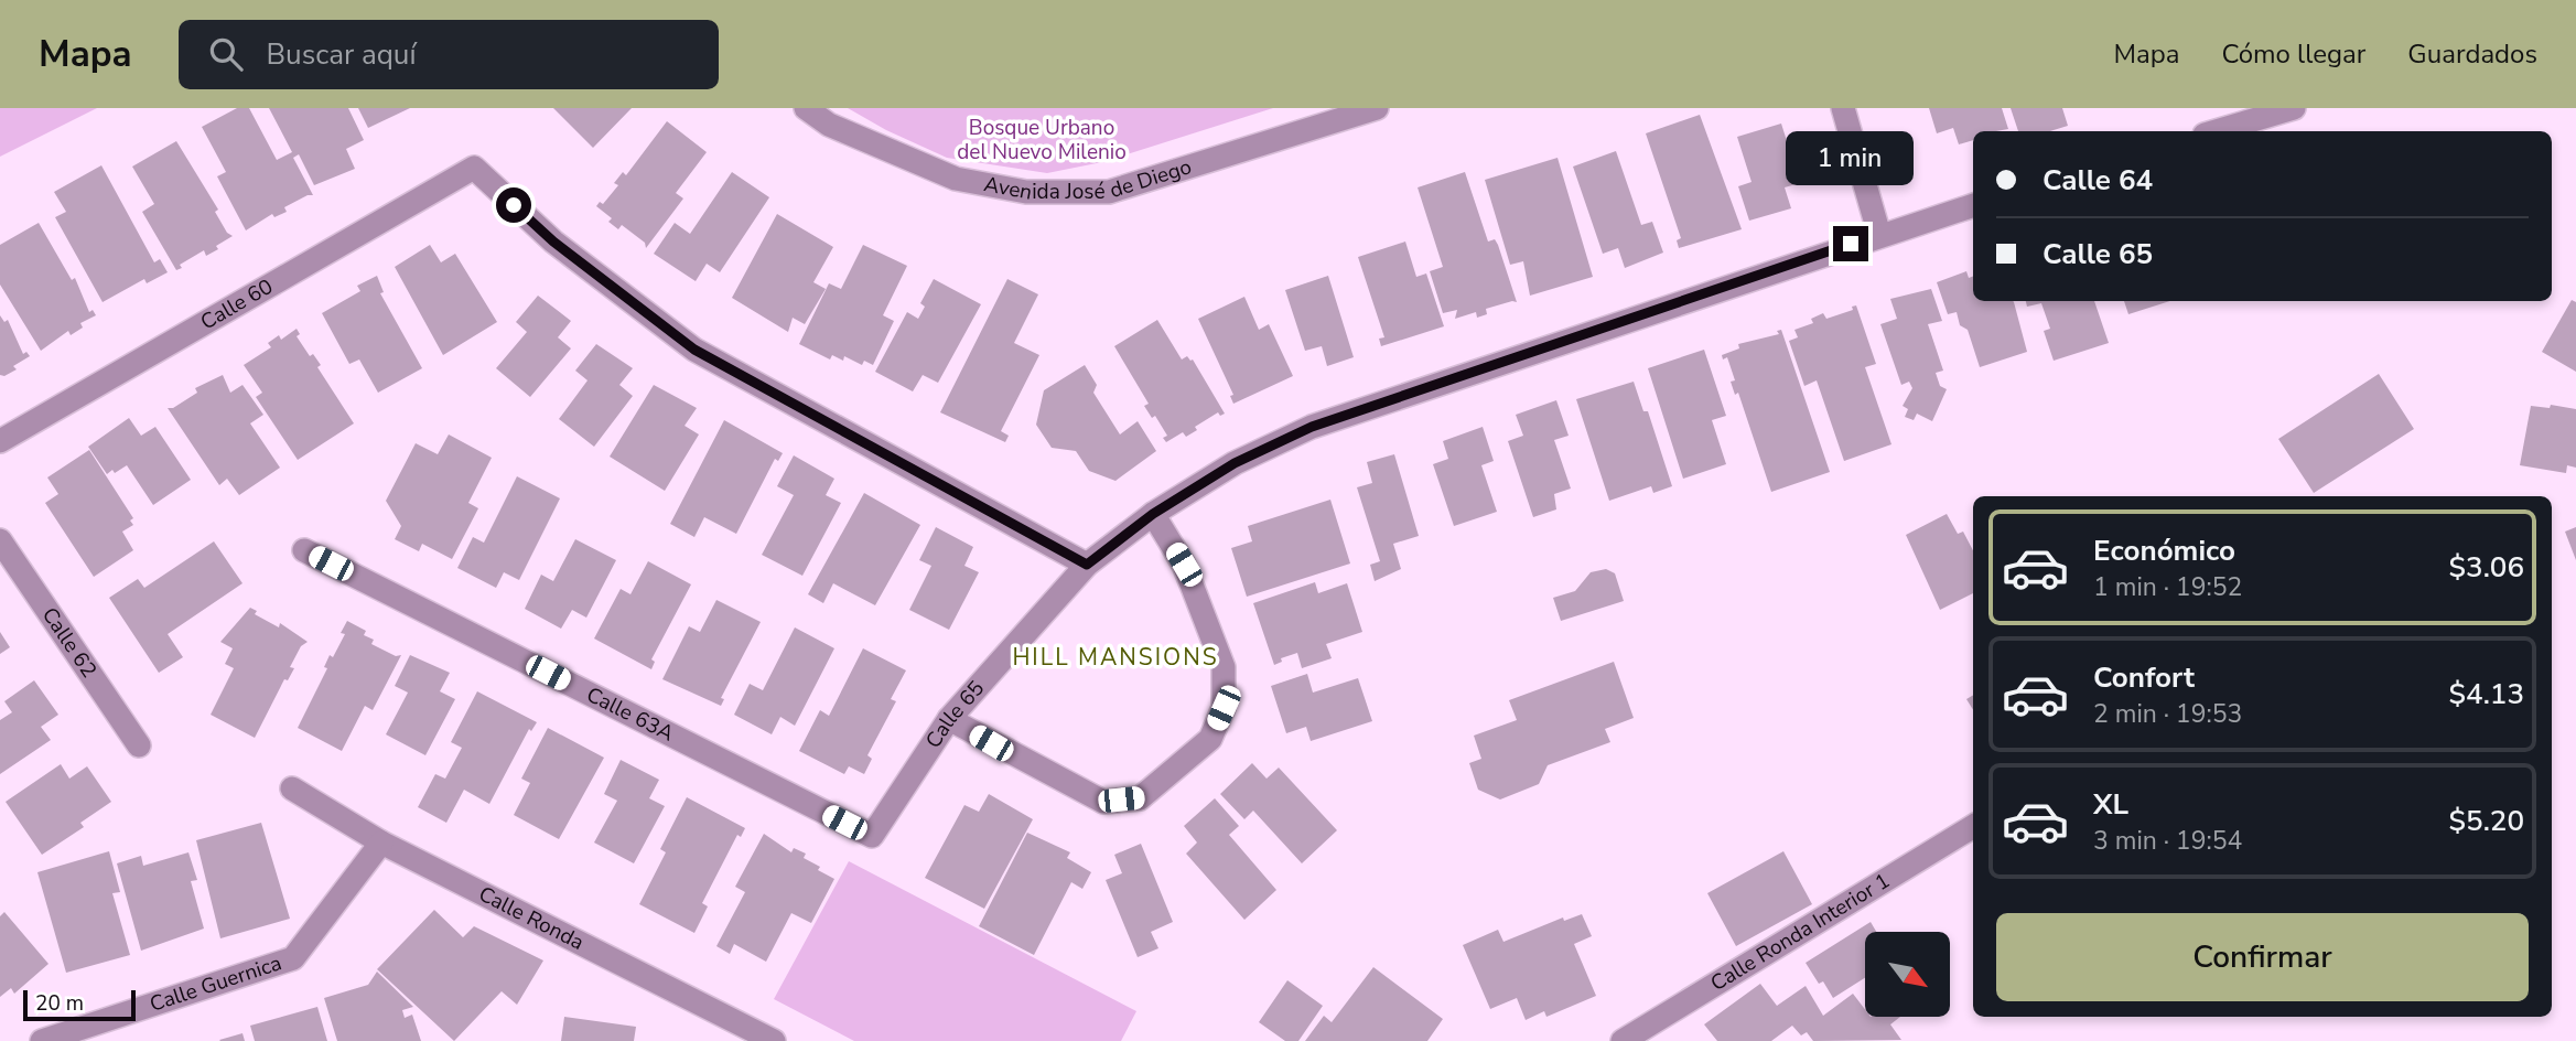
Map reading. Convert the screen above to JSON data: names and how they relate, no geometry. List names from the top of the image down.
{
  "streets": {
    "street": [
      "Avenida José de Diego",
      "Calle 60",
      "Calle 62",
      "Calle 63A",
      "Calle 65",
      "Calle Ronda",
      "Calle Ronda Interior 1",
      "Calle Guernica"
    ]
  },
  "crossings": [
    ["Calle 60", "Calle 65"],
    ["Calle 63A", "Calle 65"],
    ["Calle Ronda", "Calle Guernica"]
  ],
  "districts": ["HILL MANSIONS"],
  "parks": ["Bosque Urbano del Nuevo Milenio"],
  "scale_bar": "20 m",
  "north": "bottom right",
  "page": {
    "header": "Mapa",
    "search": "Buscar aquí",
    "nav": ["Mapa", "Cómo llegar", "Guardados"],
    "bubble": "1 min",
    "banner": ["Calle 64", "Calle 65"],
    "list": [
      {
        "name": "Económico",
        "note": "1 min · 19:52",
        "value": "$3.06"
      },
      {
        "name": "Confort",
        "note": "2 min · 19:53",
        "value": "$4.13"
      },
      {
        "name": "XL",
        "note": "3 min · 19:54",
        "value": "$5.20"
      }
    ],
    "buttons": "Confirmar",
    "scale": "20 m"
  }
}
